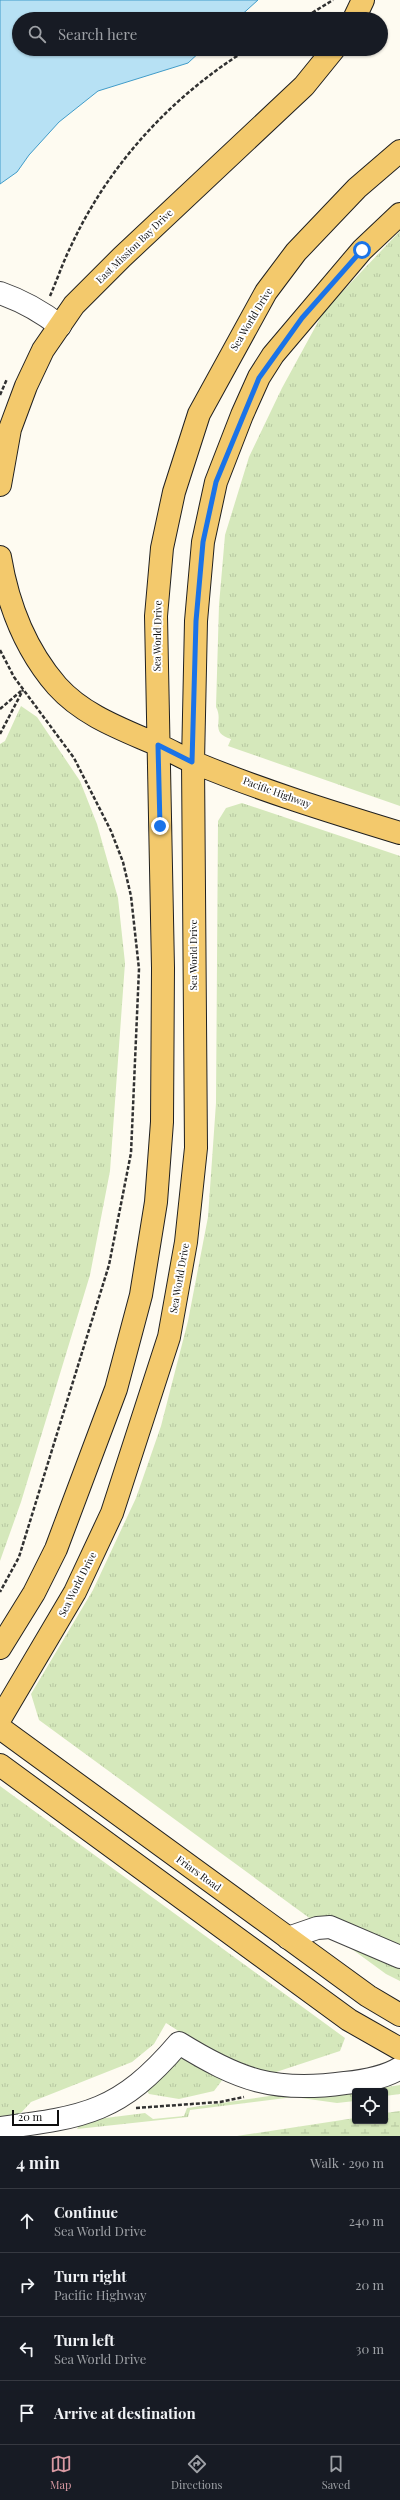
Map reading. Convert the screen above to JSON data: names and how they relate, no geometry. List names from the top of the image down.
{
  "streets": {
    "main road": [
      "East Mission Bay Drive",
      "Sea World Drive",
      "Pacific Highway",
      "Friars Road"
    ]
  },
  "crossings": [
    ["Sea World Drive", "Pacific Highway"]
  ],
  "scale_bar": "20 m",
  "page": {
    "search": "Search here",
    "scale": "20 m",
    "heading": ["4 min", "Walk · 290 m"],
    "list": [
      ["Continue", "Sea World Drive", "240 m"],
      ["Turn right", "Pacific Highway", "20 m"],
      ["Turn left", "Sea World Drive", "30 m"],
      "Arrive at destination"
    ],
    "nav": ["Map", "Directions", "Saved"]
  }
}
